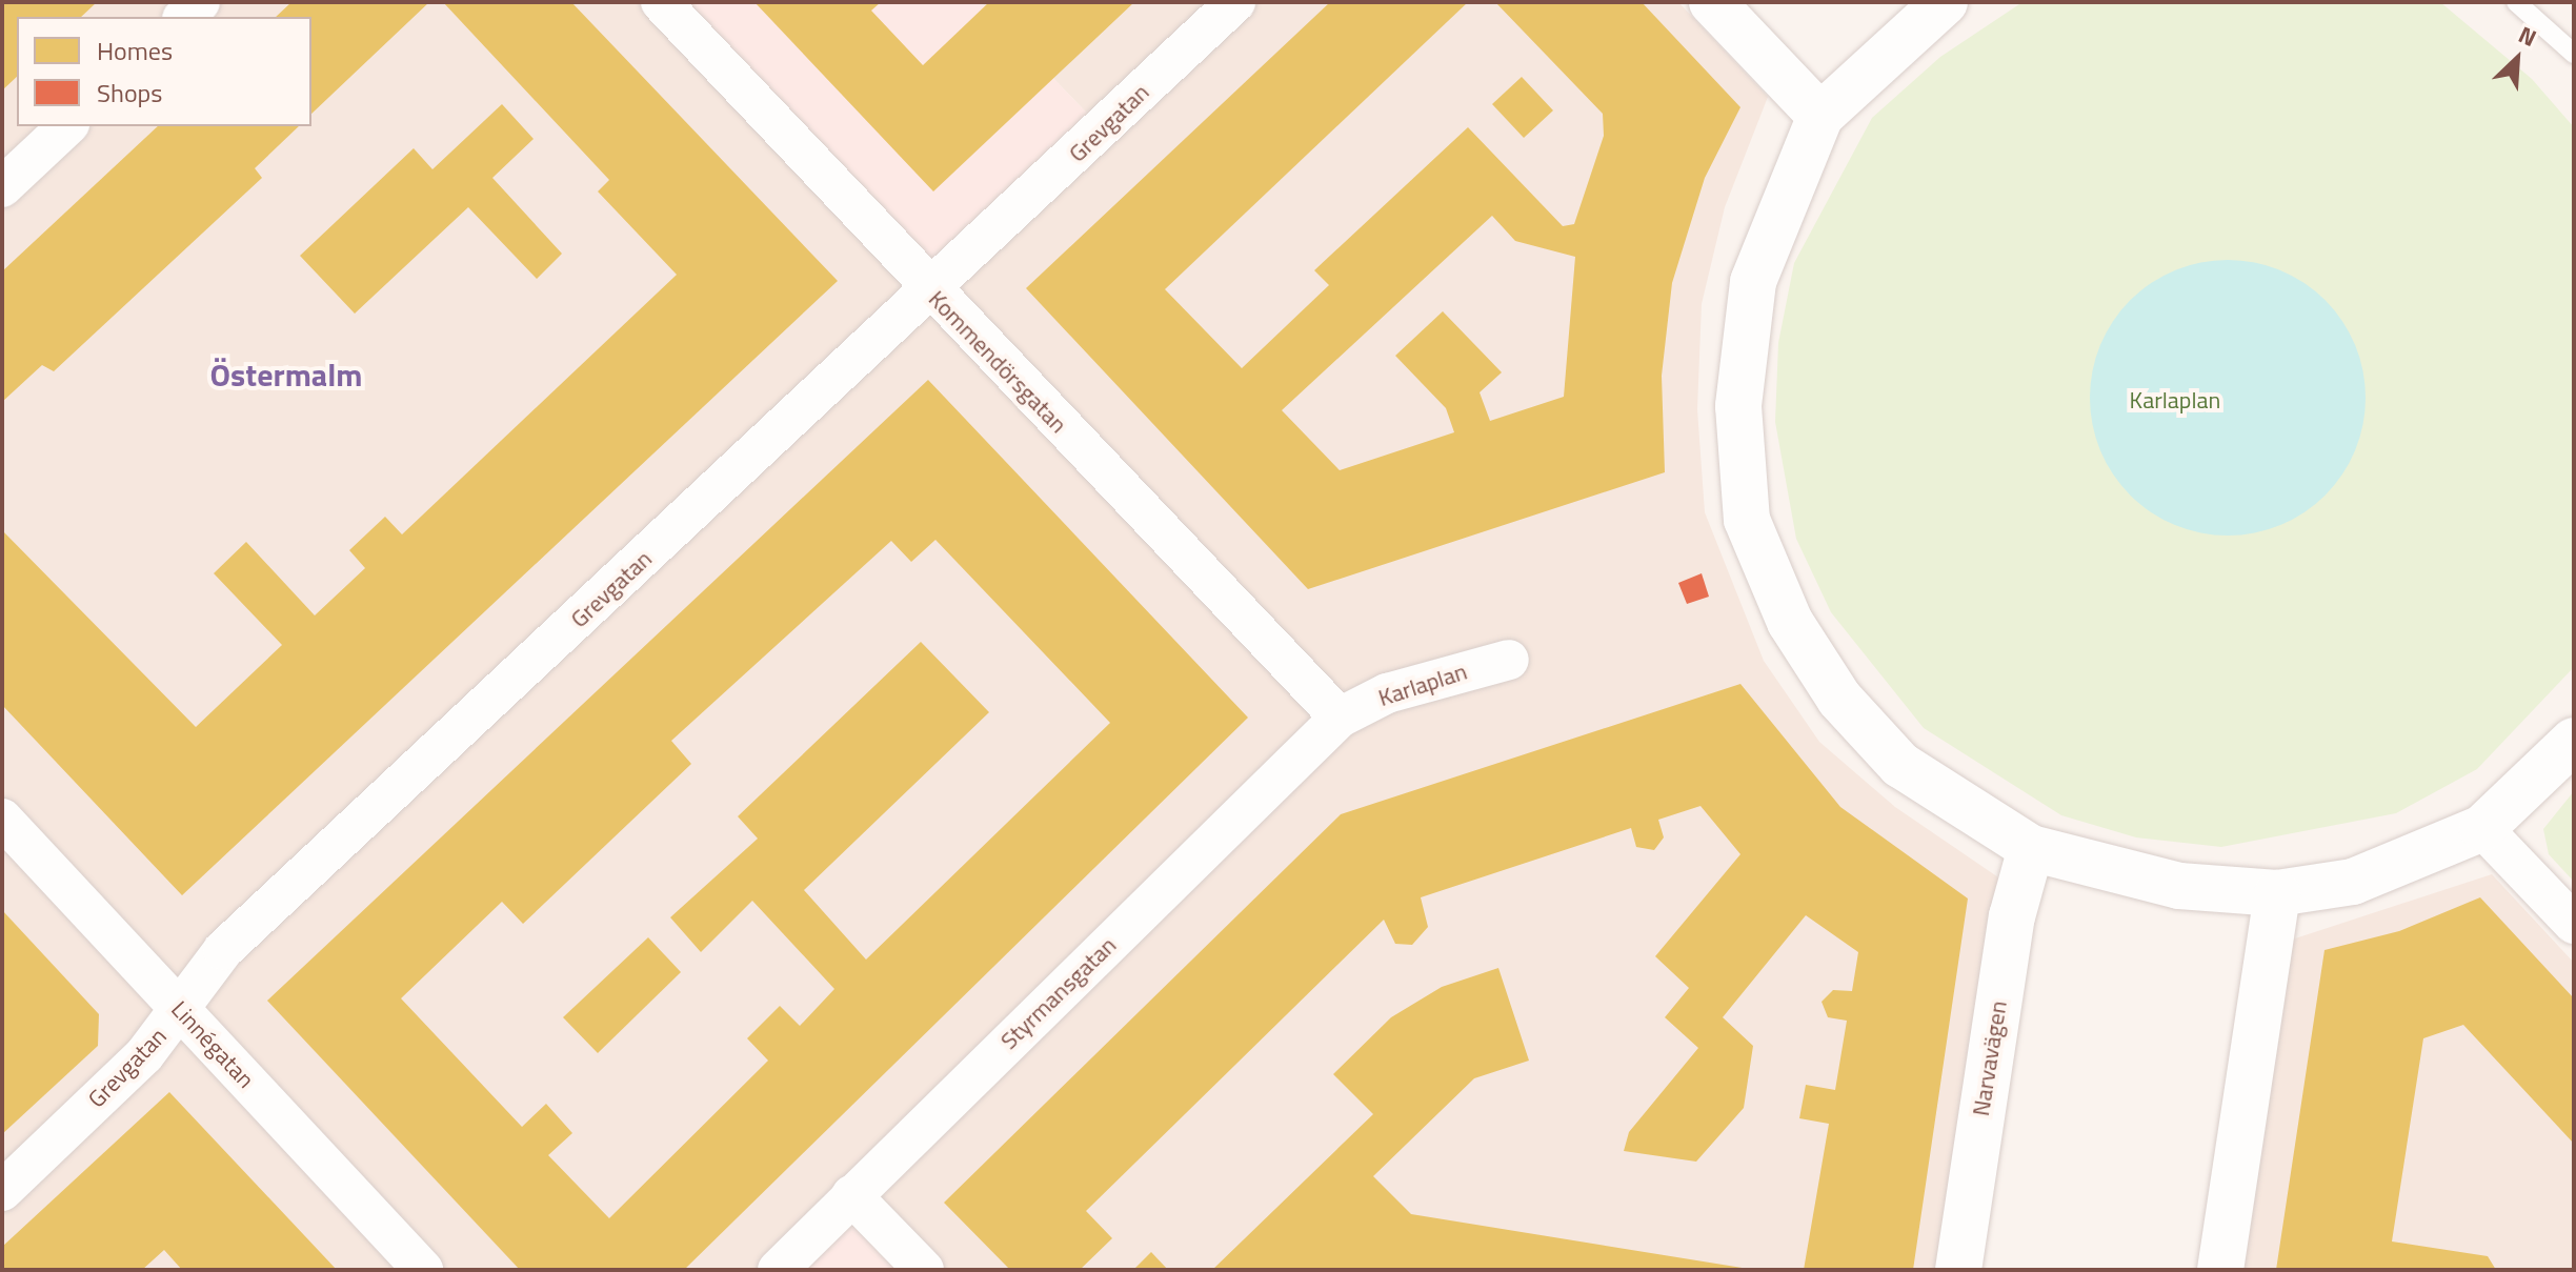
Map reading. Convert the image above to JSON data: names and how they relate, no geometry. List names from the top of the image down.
{
  "streets": {
    "street": [
      "Grevgatan",
      "Kommendörsgatan",
      "Karlaplan",
      "Styrmansgatan",
      "Linnégatan",
      "Narvavägen"
    ]
  },
  "crossings": [
    ["Grevgatan", "Kommendörsgatan"],
    ["Grevgatan", "Linnégatan"],
    ["Kommendörsgatan", "Karlaplan"],
    ["Kommendörsgatan", "Styrmansgatan"],
    ["Karlaplan", "Styrmansgatan"]
  ],
  "districts": ["Östermalm"],
  "parks": ["Karlaplan"],
  "legend": ["Homes", "Shops"],
  "north": "top right"
}
